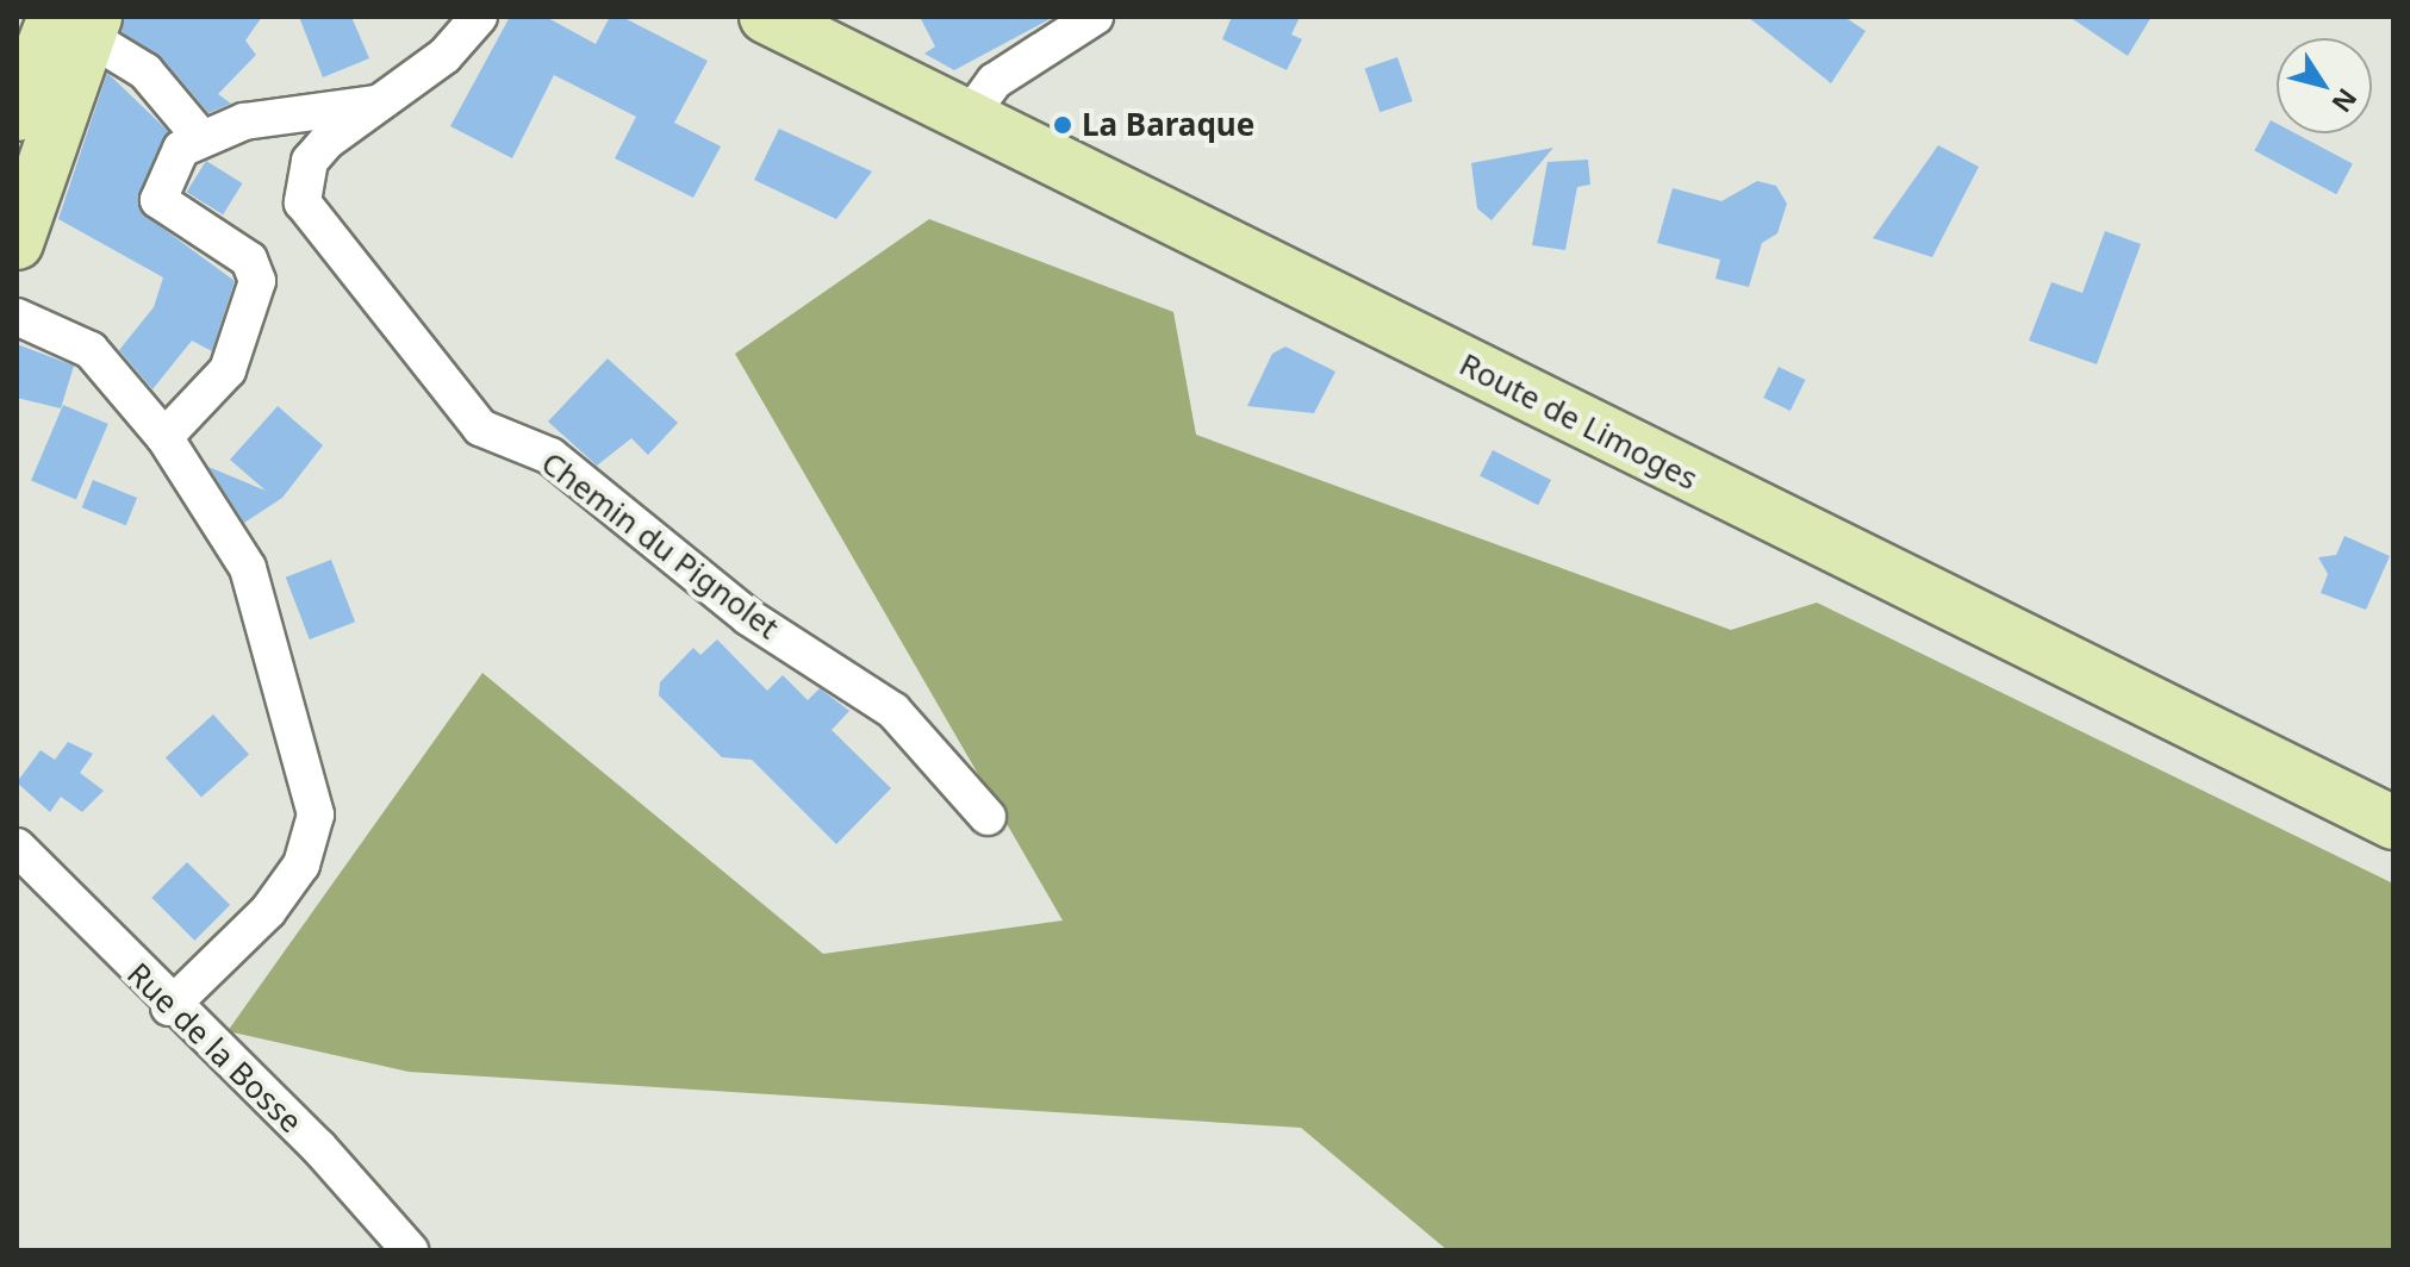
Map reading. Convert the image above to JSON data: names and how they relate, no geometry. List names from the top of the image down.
{
  "streets": {
    "main road": ["Route de Limoges"],
    "street": ["Chemin du Pignolet", "Rue de la Bosse"]
  },
  "places": ["La Baraque"],
  "north": "bottom right"
}
